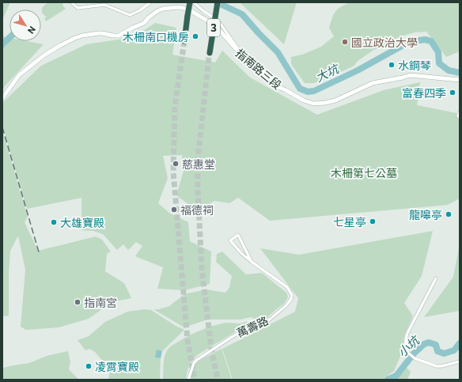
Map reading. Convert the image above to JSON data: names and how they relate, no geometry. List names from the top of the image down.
{
  "streets": {
    "highway": ["3"],
    "street": ["指南路三段", "萬壽路"]
  },
  "water": ["大坑", "小坑"],
  "parks": ["木柵第七公墓"],
  "places": [
    "木柵南口機房",
    "國立政治大學",
    "水鋼琴",
    "富春四季",
    "慈惠堂",
    "福德祠",
    "龍嗥亭",
    "七星亭",
    "大雄寶殿",
    "指南宮",
    "凌霄寶殿"
  ],
  "north": "bottom right"
}
